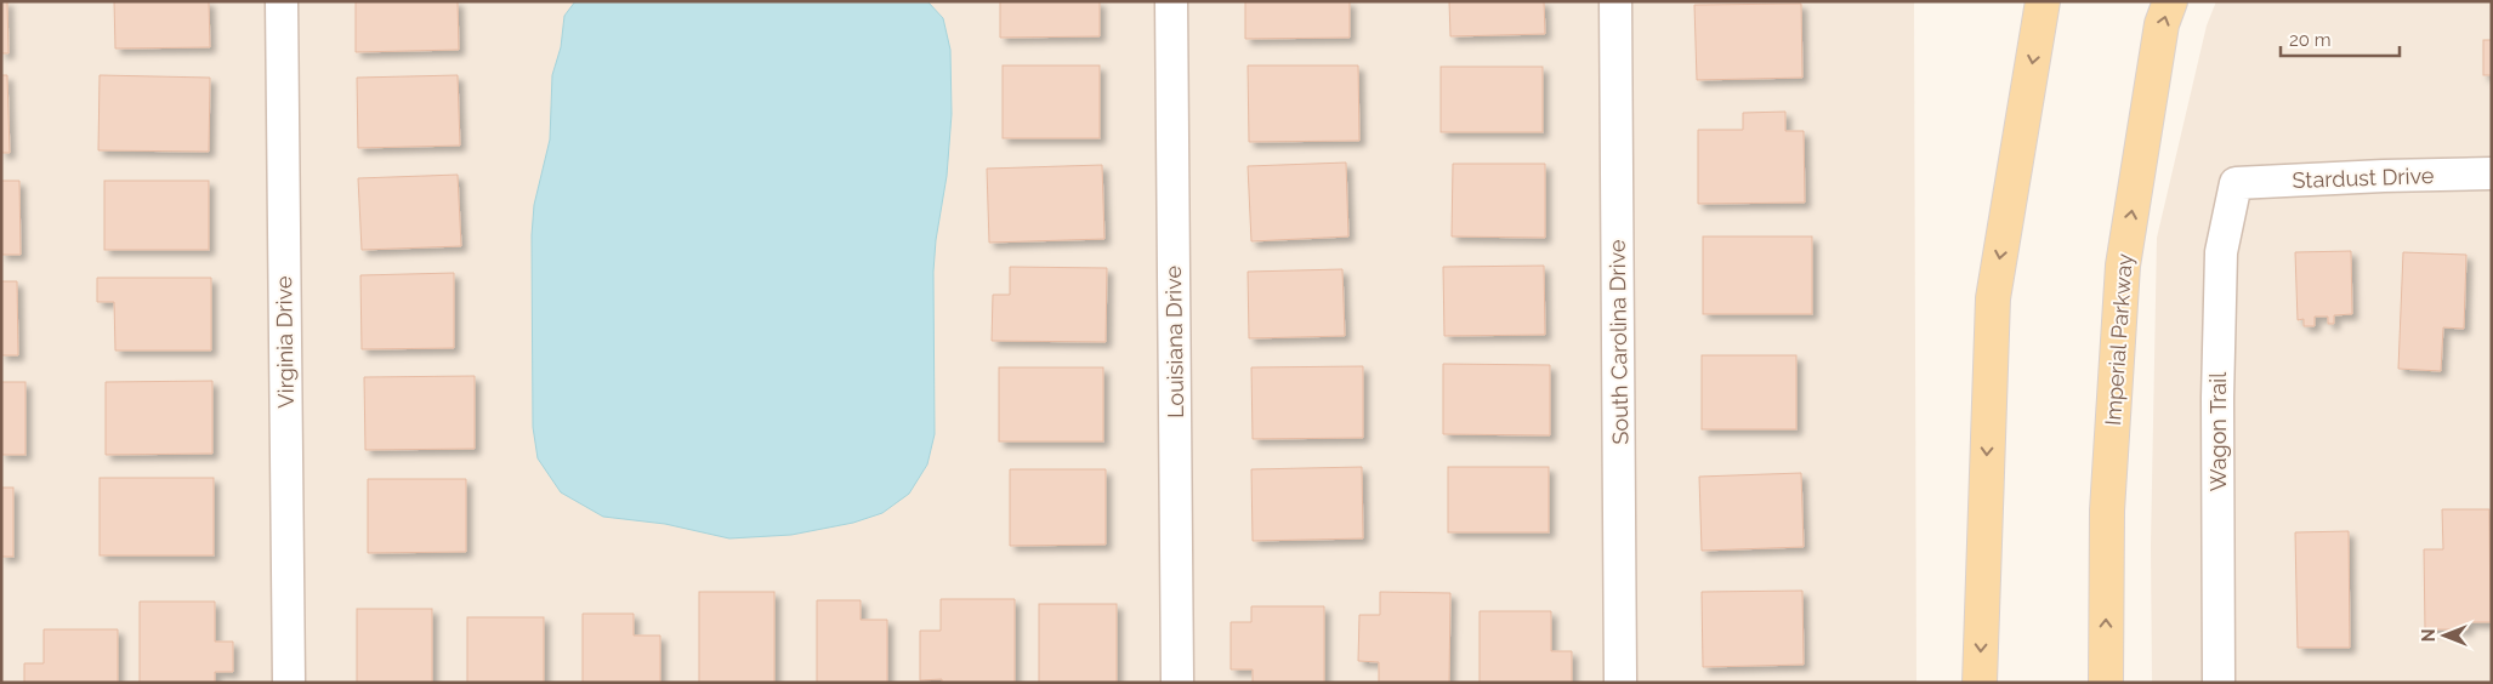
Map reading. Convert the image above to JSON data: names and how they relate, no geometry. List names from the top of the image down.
{
  "streets": {
    "main road": ["Imperial Parkway"],
    "street": [
      "Stardust Drive",
      "Virginia Drive",
      "Louisiana Drive",
      "South Carolina Drive",
      "Wagon Trail"
    ]
  },
  "crossings": [
    ["Stardust Drive", "Wagon Trail"]
  ],
  "scale_bar": "20 m",
  "north": "left"
}
